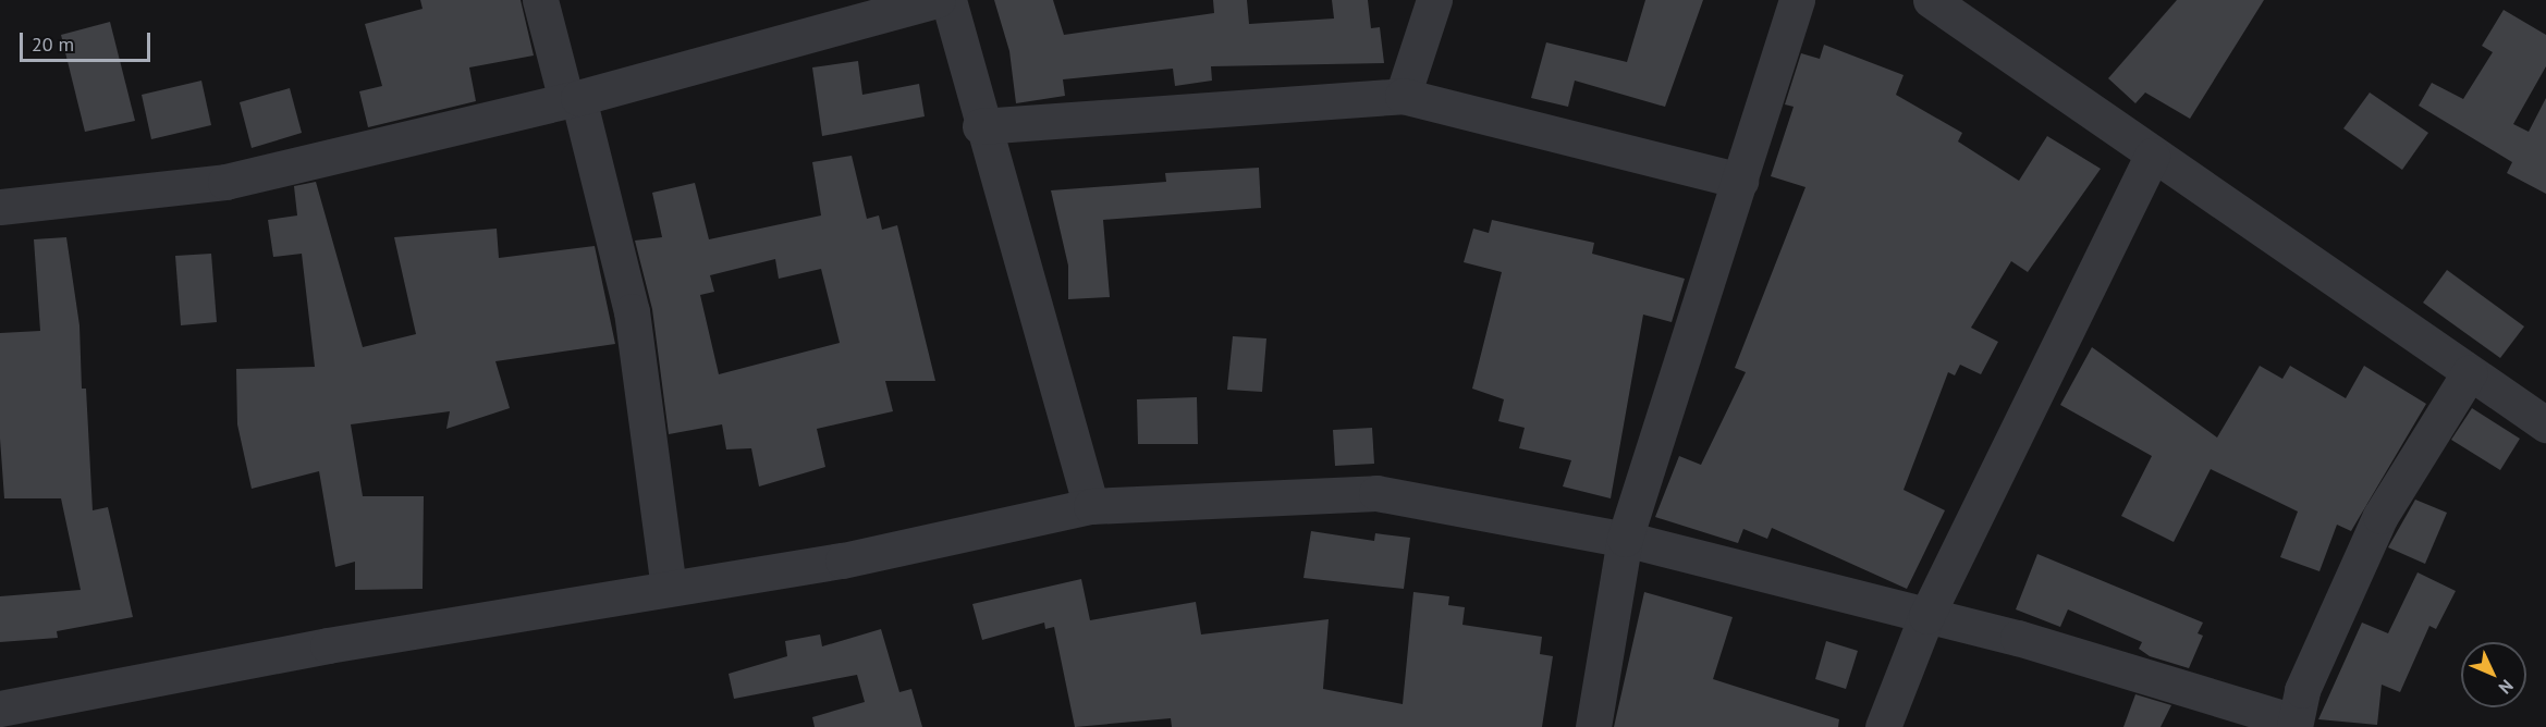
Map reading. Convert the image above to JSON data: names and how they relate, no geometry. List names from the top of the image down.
{
  "scale_bar": "20 m",
  "north": "bottom right"
}
